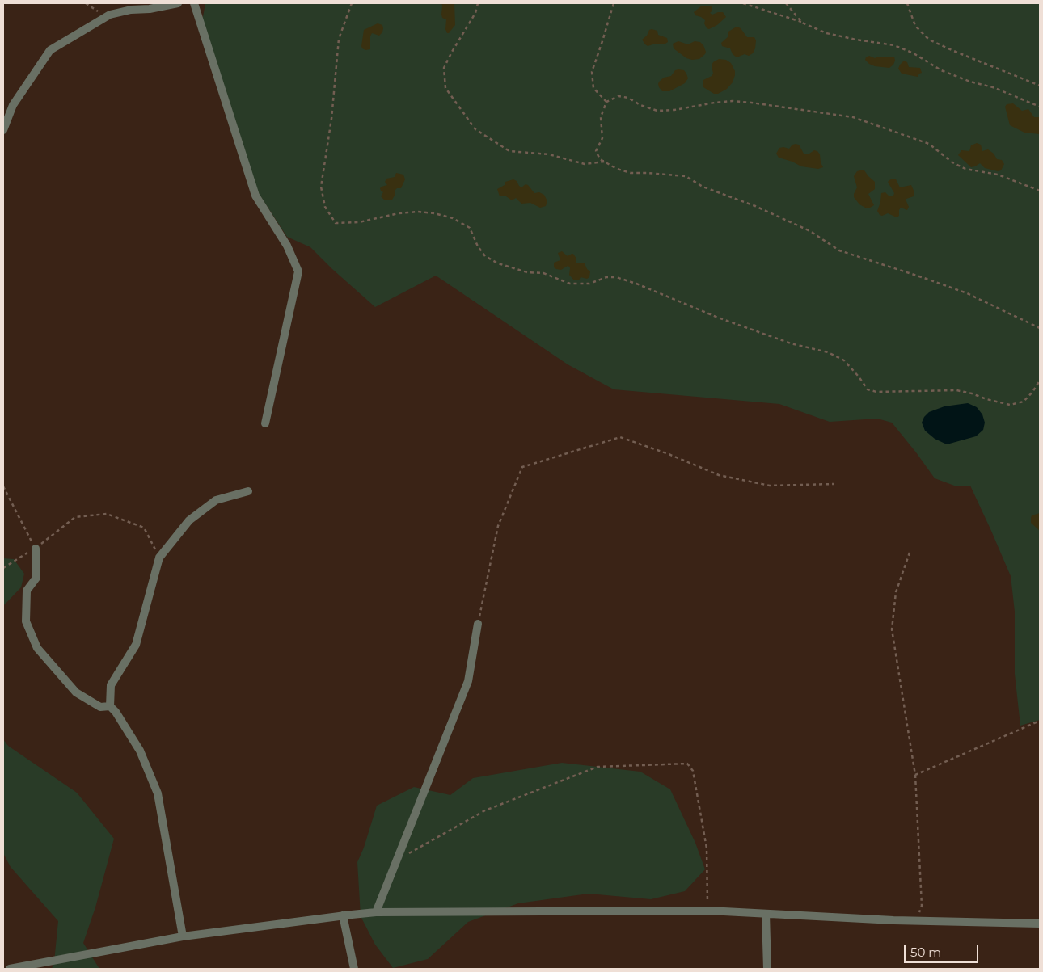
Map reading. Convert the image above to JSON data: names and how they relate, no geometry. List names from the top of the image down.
{
  "scale_bar": "50 m"
}
